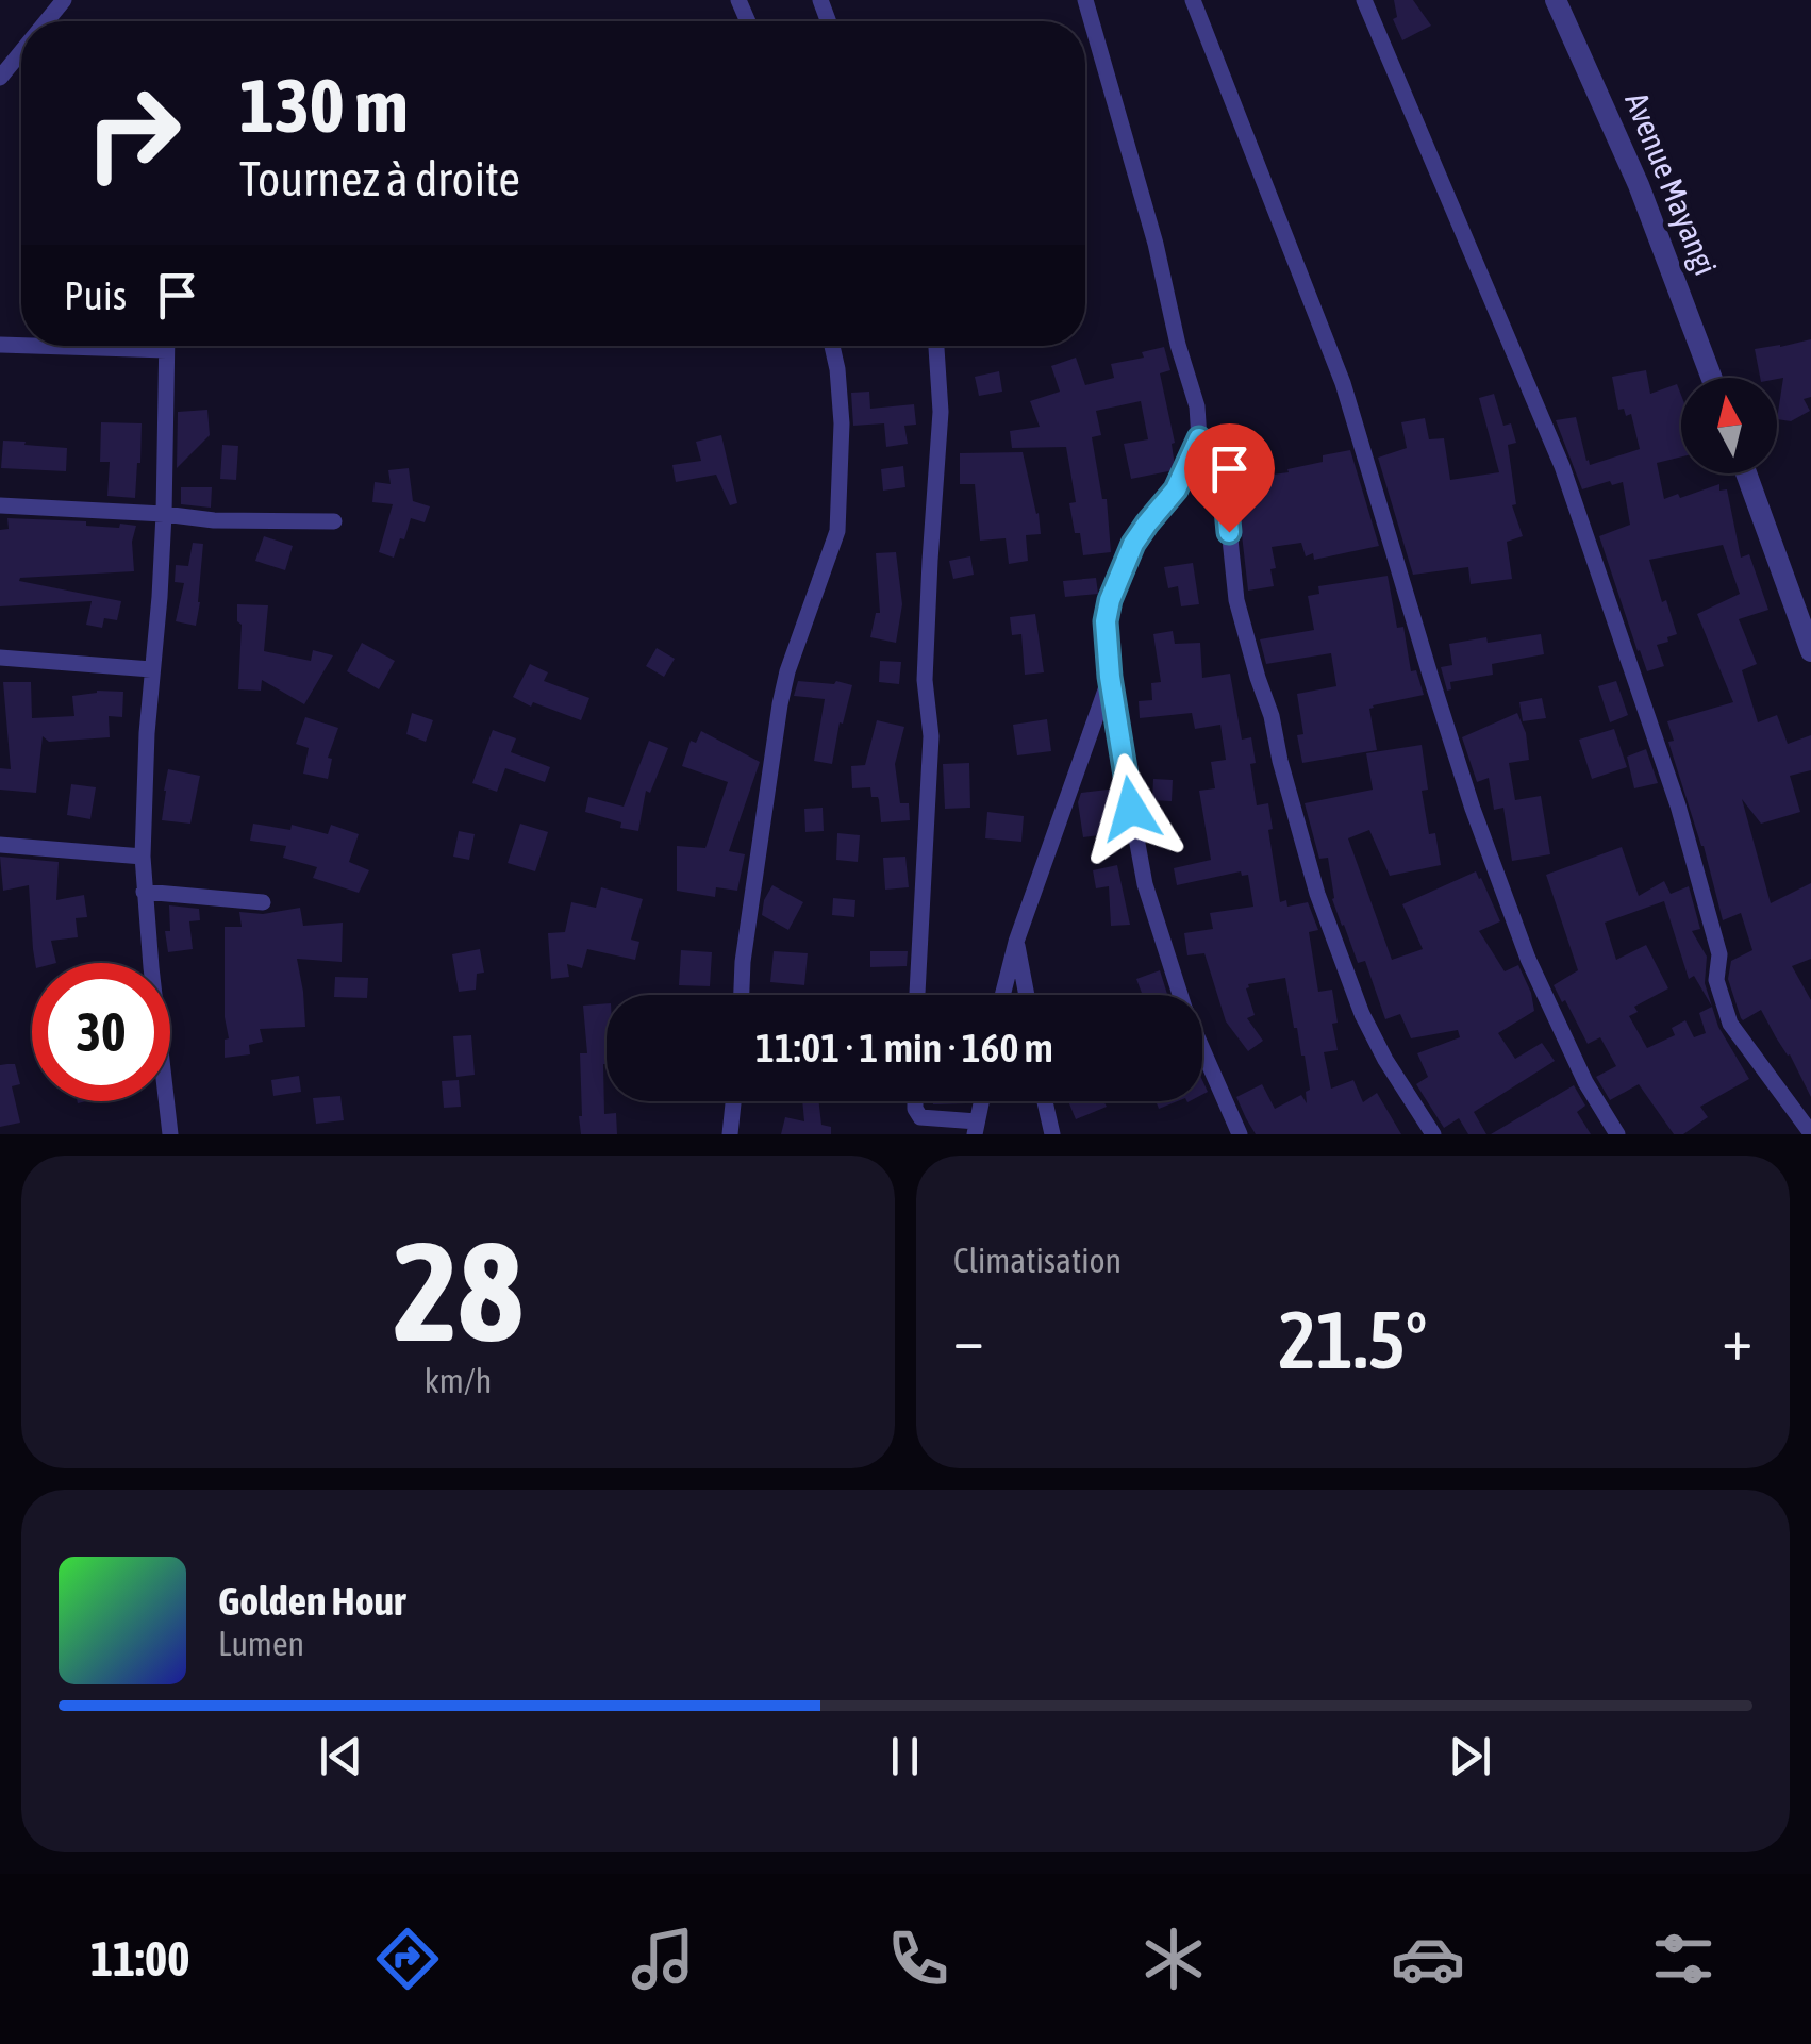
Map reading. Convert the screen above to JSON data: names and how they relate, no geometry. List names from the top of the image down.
{
  "streets": {
    "street": ["Avenue Mayangi"]
  },
  "north": "top",
  "page": {
    "turn": ["130 m", "Tournez à droite"],
    "then": "Puis",
    "limit": "30",
    "trip": "11:01 · 1 min · 160 m",
    "tile": [
      ["28", "km/h"],
      "Climatisation"
    ],
    "heat": ["−", "21.5°", "+"],
    "song": ["Golden Hour", "Lumen"],
    "tabs": "11:00"
  }
}
